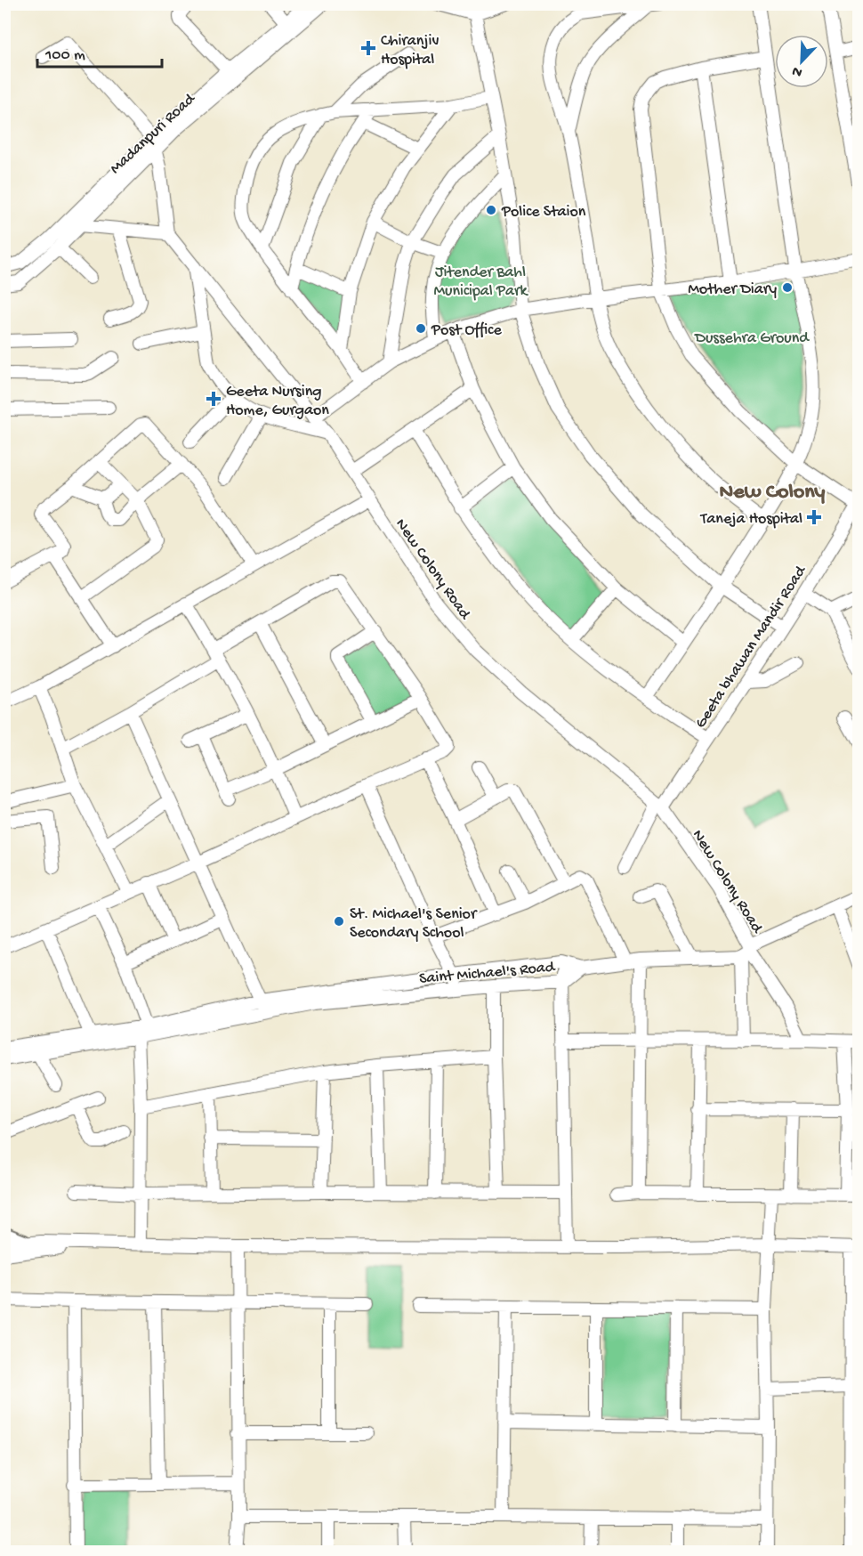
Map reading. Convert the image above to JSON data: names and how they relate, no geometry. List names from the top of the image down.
{
  "streets": {
    "street": [
      "Madanpuri Road",
      "New Colony Road",
      "Geeta bhawan Mandir Road",
      "Saint Michael's Road"
    ]
  },
  "crossings": [
    ["New Colony Road", "Geeta bhawan Mandir Road"]
  ],
  "districts": ["New Colony"],
  "parks": ["Jitender Bahl Municipal Park", "Dussehra Ground"],
  "places": {
    "health": ["Chiranjiv Hospital", "Geeta Nursing Home, Gurgaon", "Taneja Hospital"],
    "other": [
      "Police Staion",
      "Mother Diary",
      "Post Office",
      "St. Michael's Senior Secondary School"
    ]
  },
  "scale_bar": "100 m",
  "north": "bottom left"
}
